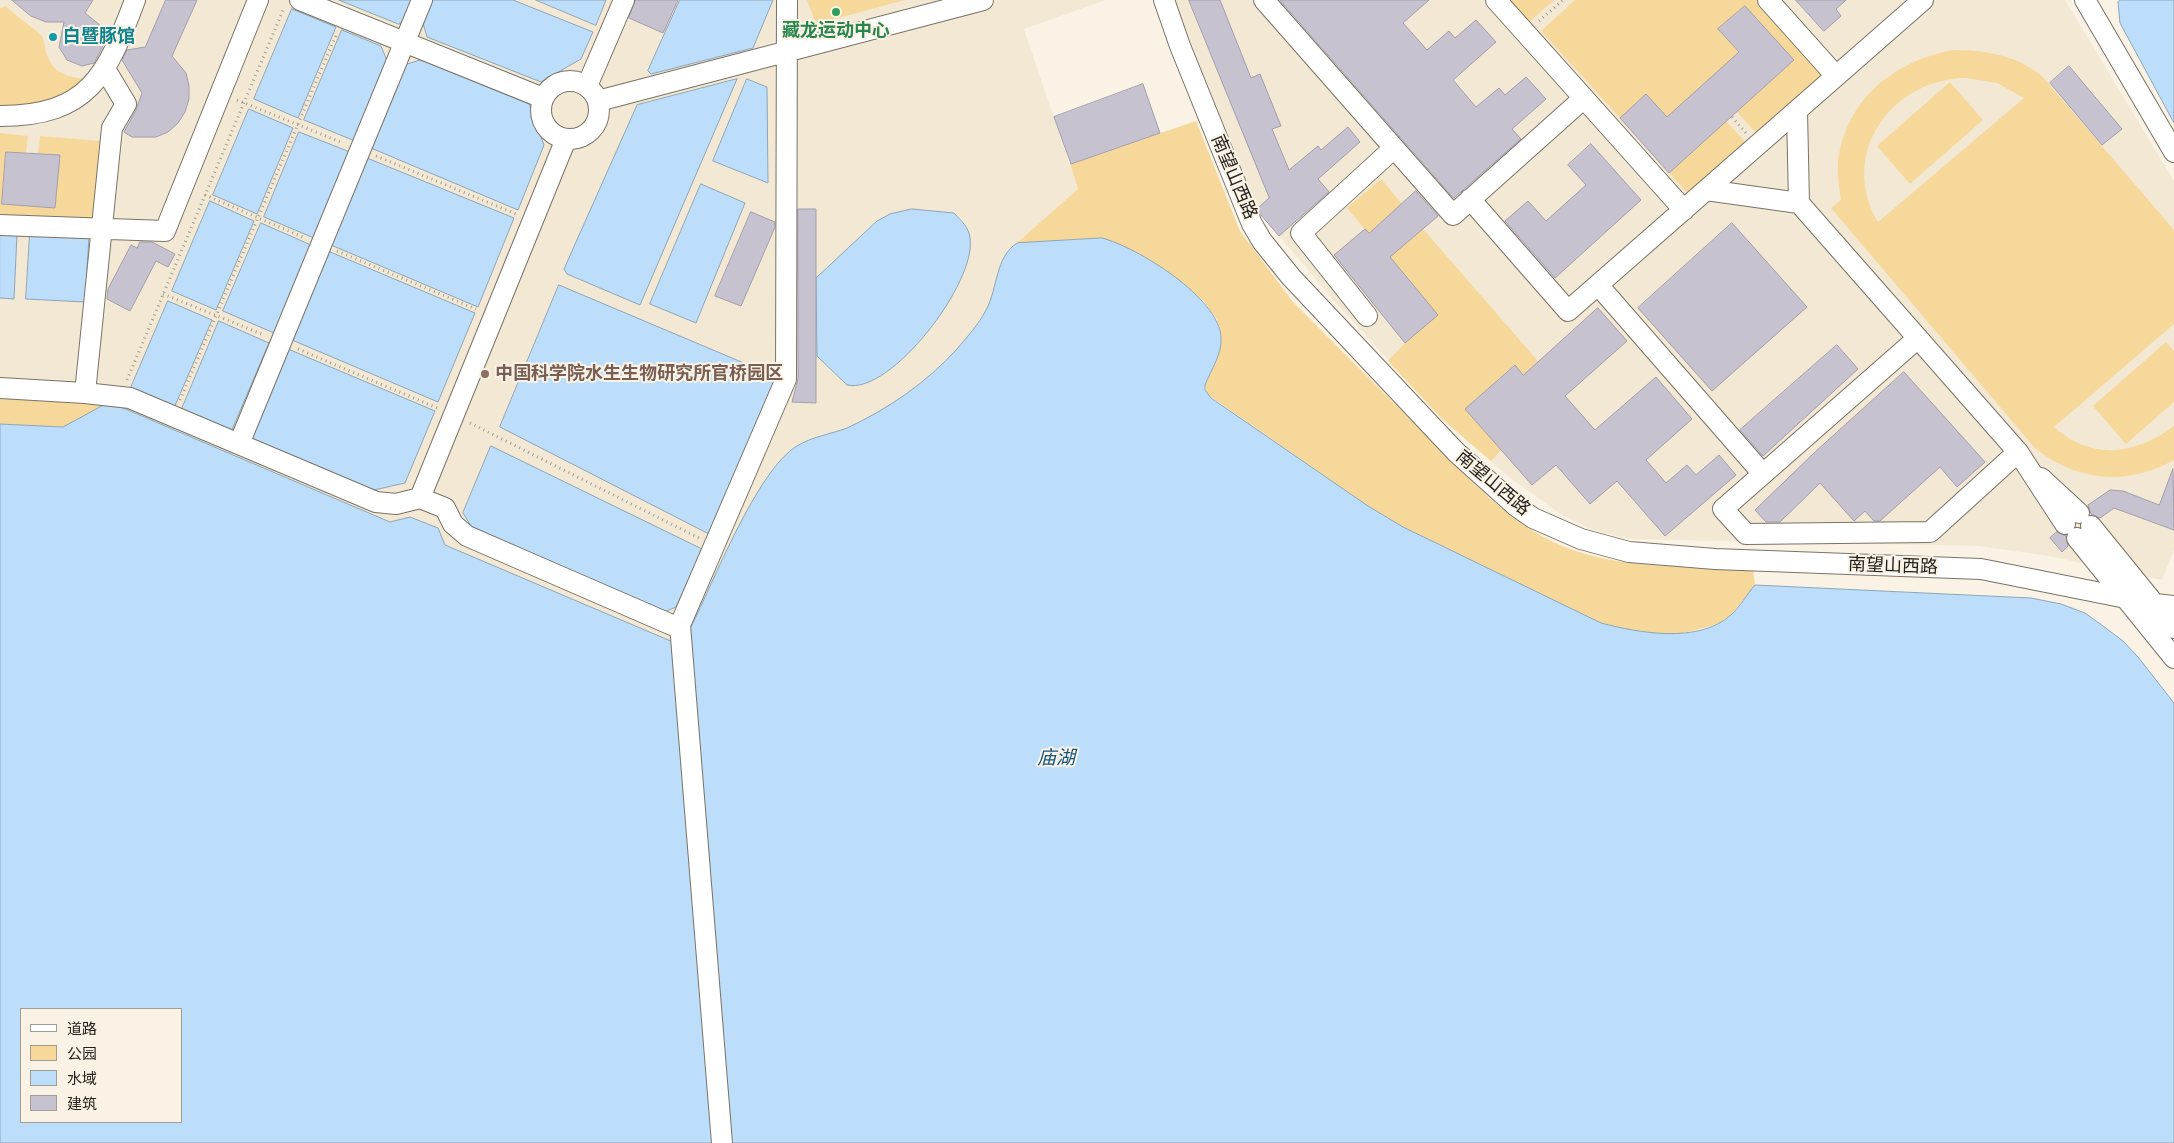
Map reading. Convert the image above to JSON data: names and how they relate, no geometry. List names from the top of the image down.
{
  "streets": {
    "street": ["南望山西路"]
  },
  "water": ["庙湖"],
  "places": ["藏龙运动中心", "白暨豚馆", "中国科学院水生生物研究所官桥园区"],
  "legend": [
    "道路",
    "公园",
    "水域",
    "建筑"
  ]
}
